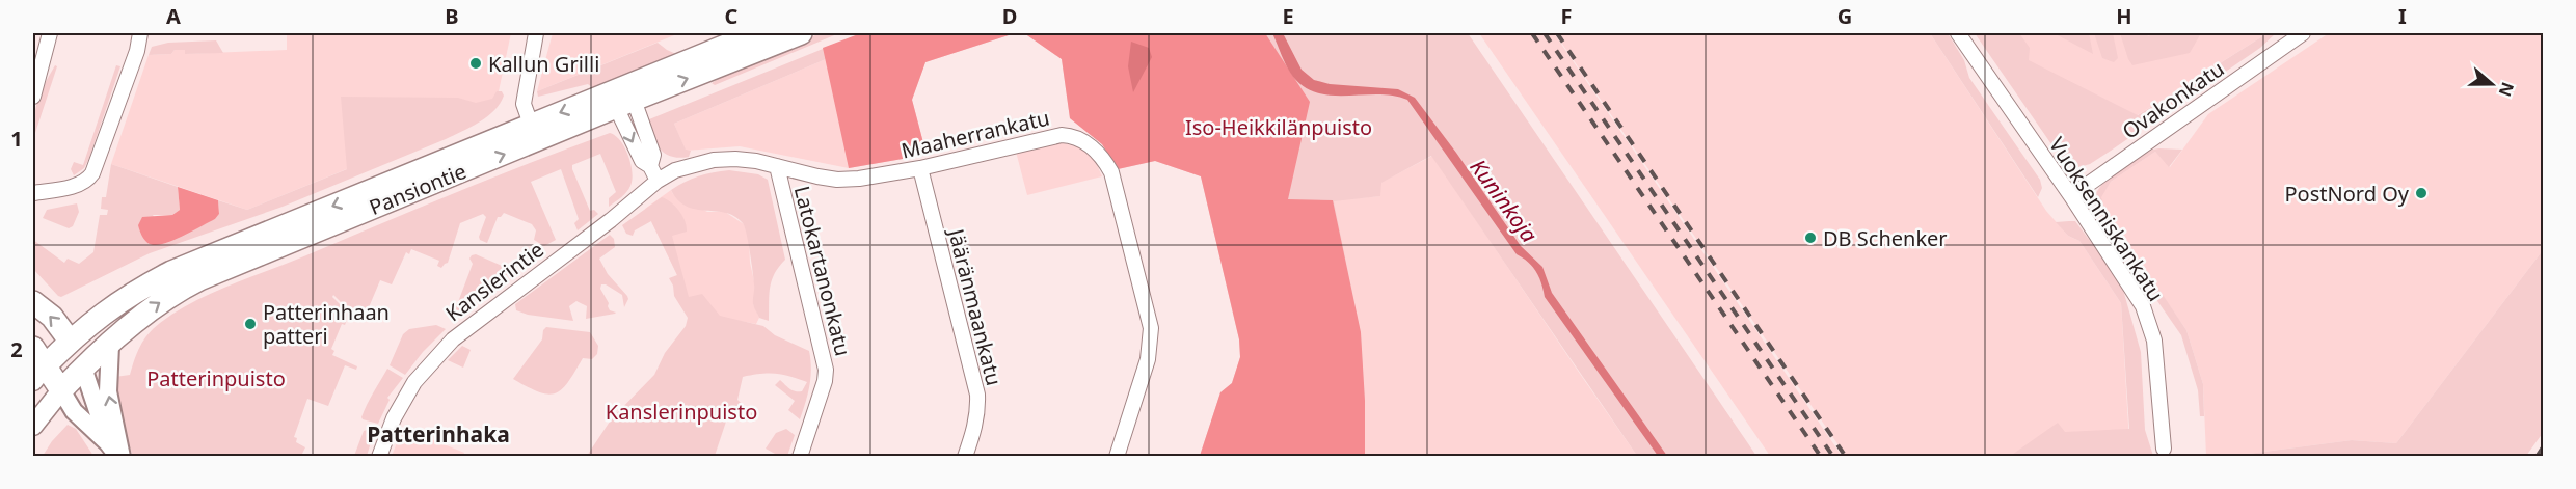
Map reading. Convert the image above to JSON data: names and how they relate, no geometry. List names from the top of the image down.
{
  "streets": {
    "main road": ["Pansiontie"],
    "street": [
      "Ovakonkatu",
      "Maaherrankatu",
      "Vuoksenniskankatu",
      "Latokartanonkatu",
      "Kanslerintie",
      "Jääränmaankatu"
    ]
  },
  "crossings": [
    ["Ovakonkatu", "Vuoksenniskankatu"],
    ["Maaherrankatu", "Latokartanonkatu"],
    ["Maaherrankatu", "Kanslerintie"],
    ["Maaherrankatu", "Jääränmaankatu"]
  ],
  "districts": ["Patterinhaka"],
  "water": ["Kuninkoja"],
  "parks": ["Iso-Heikkilänpuisto", "Patterinpuisto", "Kanslerinpuisto"],
  "places": [
    "Kallun Grilli",
    "PostNord Oy",
    "DB Schenker",
    "Patterinhaan patteri"
  ],
  "north": "right",
  "grid": {
    "columns": [
      "A",
      "B",
      "C",
      "D",
      "E",
      "F",
      "G",
      "H",
      "I"
    ],
    "rows": ["1", "2"]
  }
}
